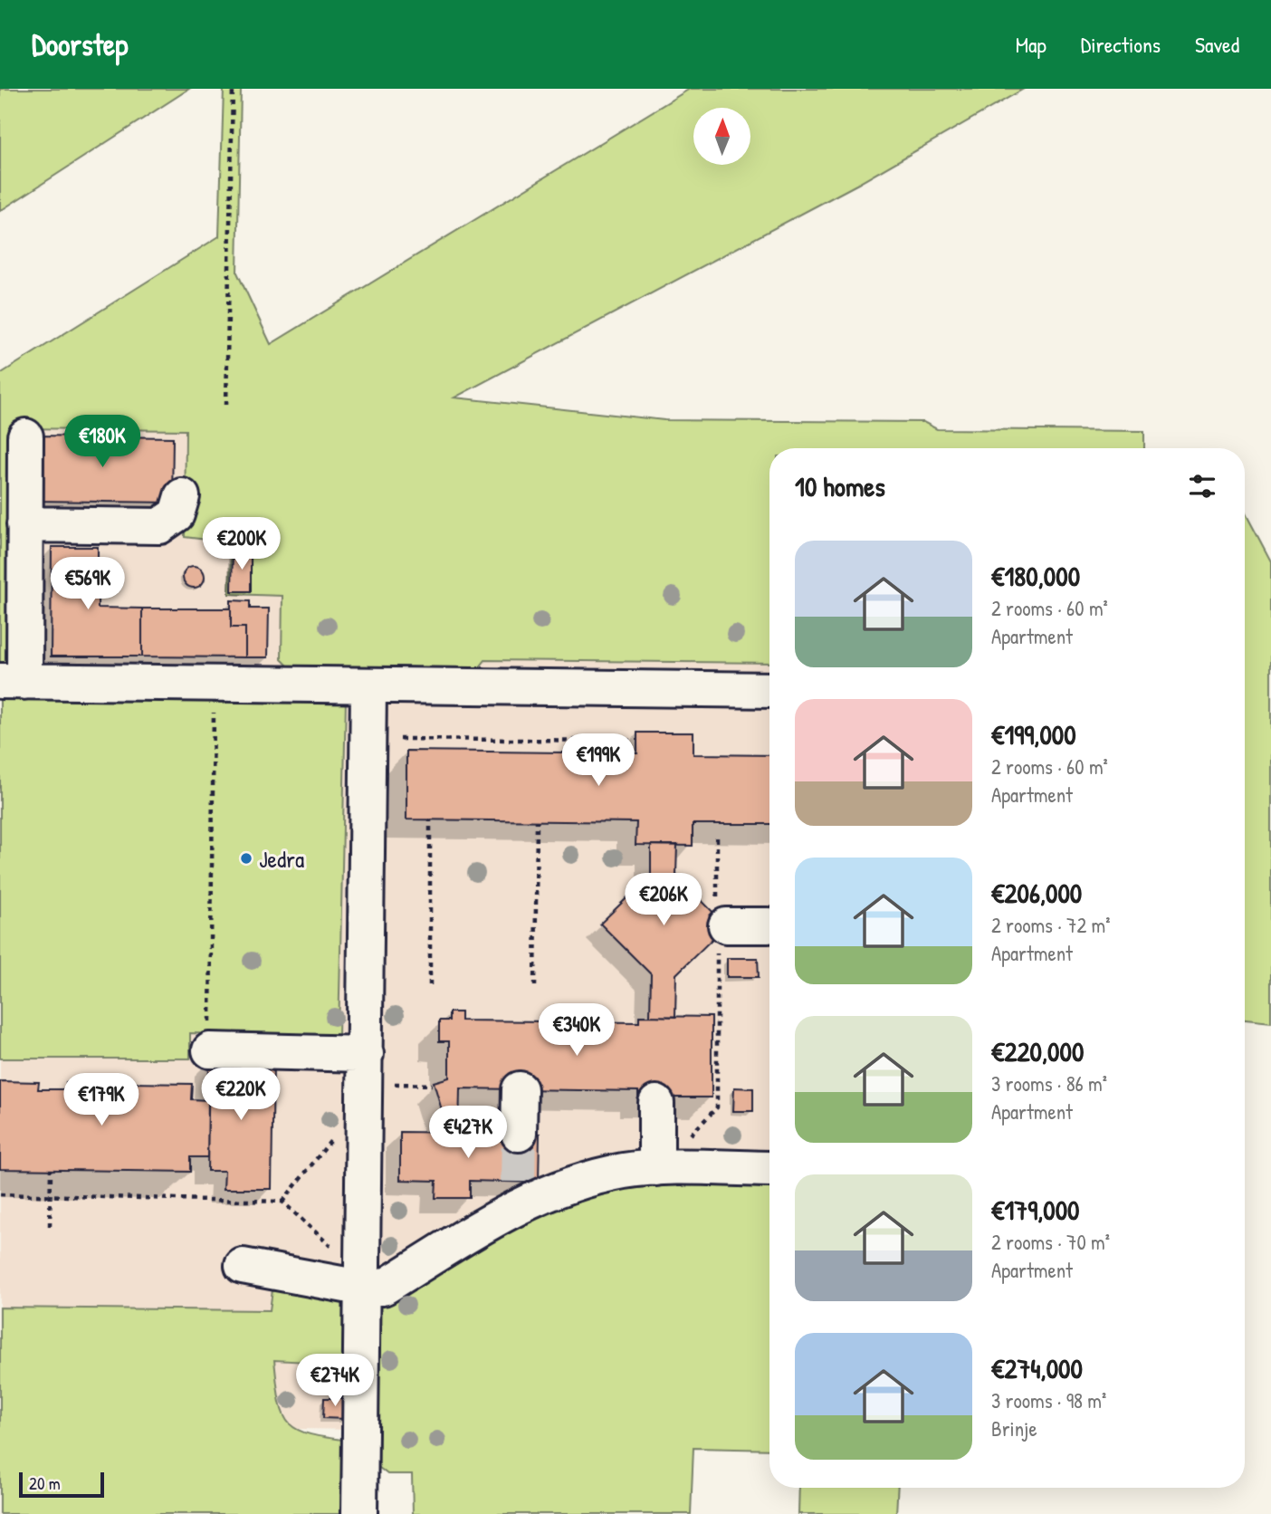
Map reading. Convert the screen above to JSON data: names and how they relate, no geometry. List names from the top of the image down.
{
  "places": ["Jedra"],
  "scale_bar": "20 m",
  "north": "top",
  "page": {
    "header": "Doorstep",
    "nav": ["Map", "Directions", "Saved"],
    "price": [
      "€180K",
      "€200K",
      "€569K",
      "€199K",
      "€206K",
      "€340K",
      "€220K",
      "€179K",
      "€427K",
      "€274K"
    ],
    "heading": "10 homes",
    "list": [
      {
        "name": "€180,000",
        "note": "2 rooms · 60 m² · Apartment"
      },
      {
        "name": "€199,000",
        "note": "2 rooms · 60 m² · Apartment"
      },
      {
        "name": "€206,000",
        "note": "2 rooms · 72 m² · Apartment"
      },
      {
        "name": "€220,000",
        "note": "3 rooms · 86 m² · Apartment"
      },
      {
        "name": "€179,000",
        "note": "2 rooms · 70 m² · Apartment"
      },
      {
        "name": "€274,000",
        "note": "3 rooms · 98 m² · Brinje"
      }
    ],
    "scale": "20 m"
  }
}
